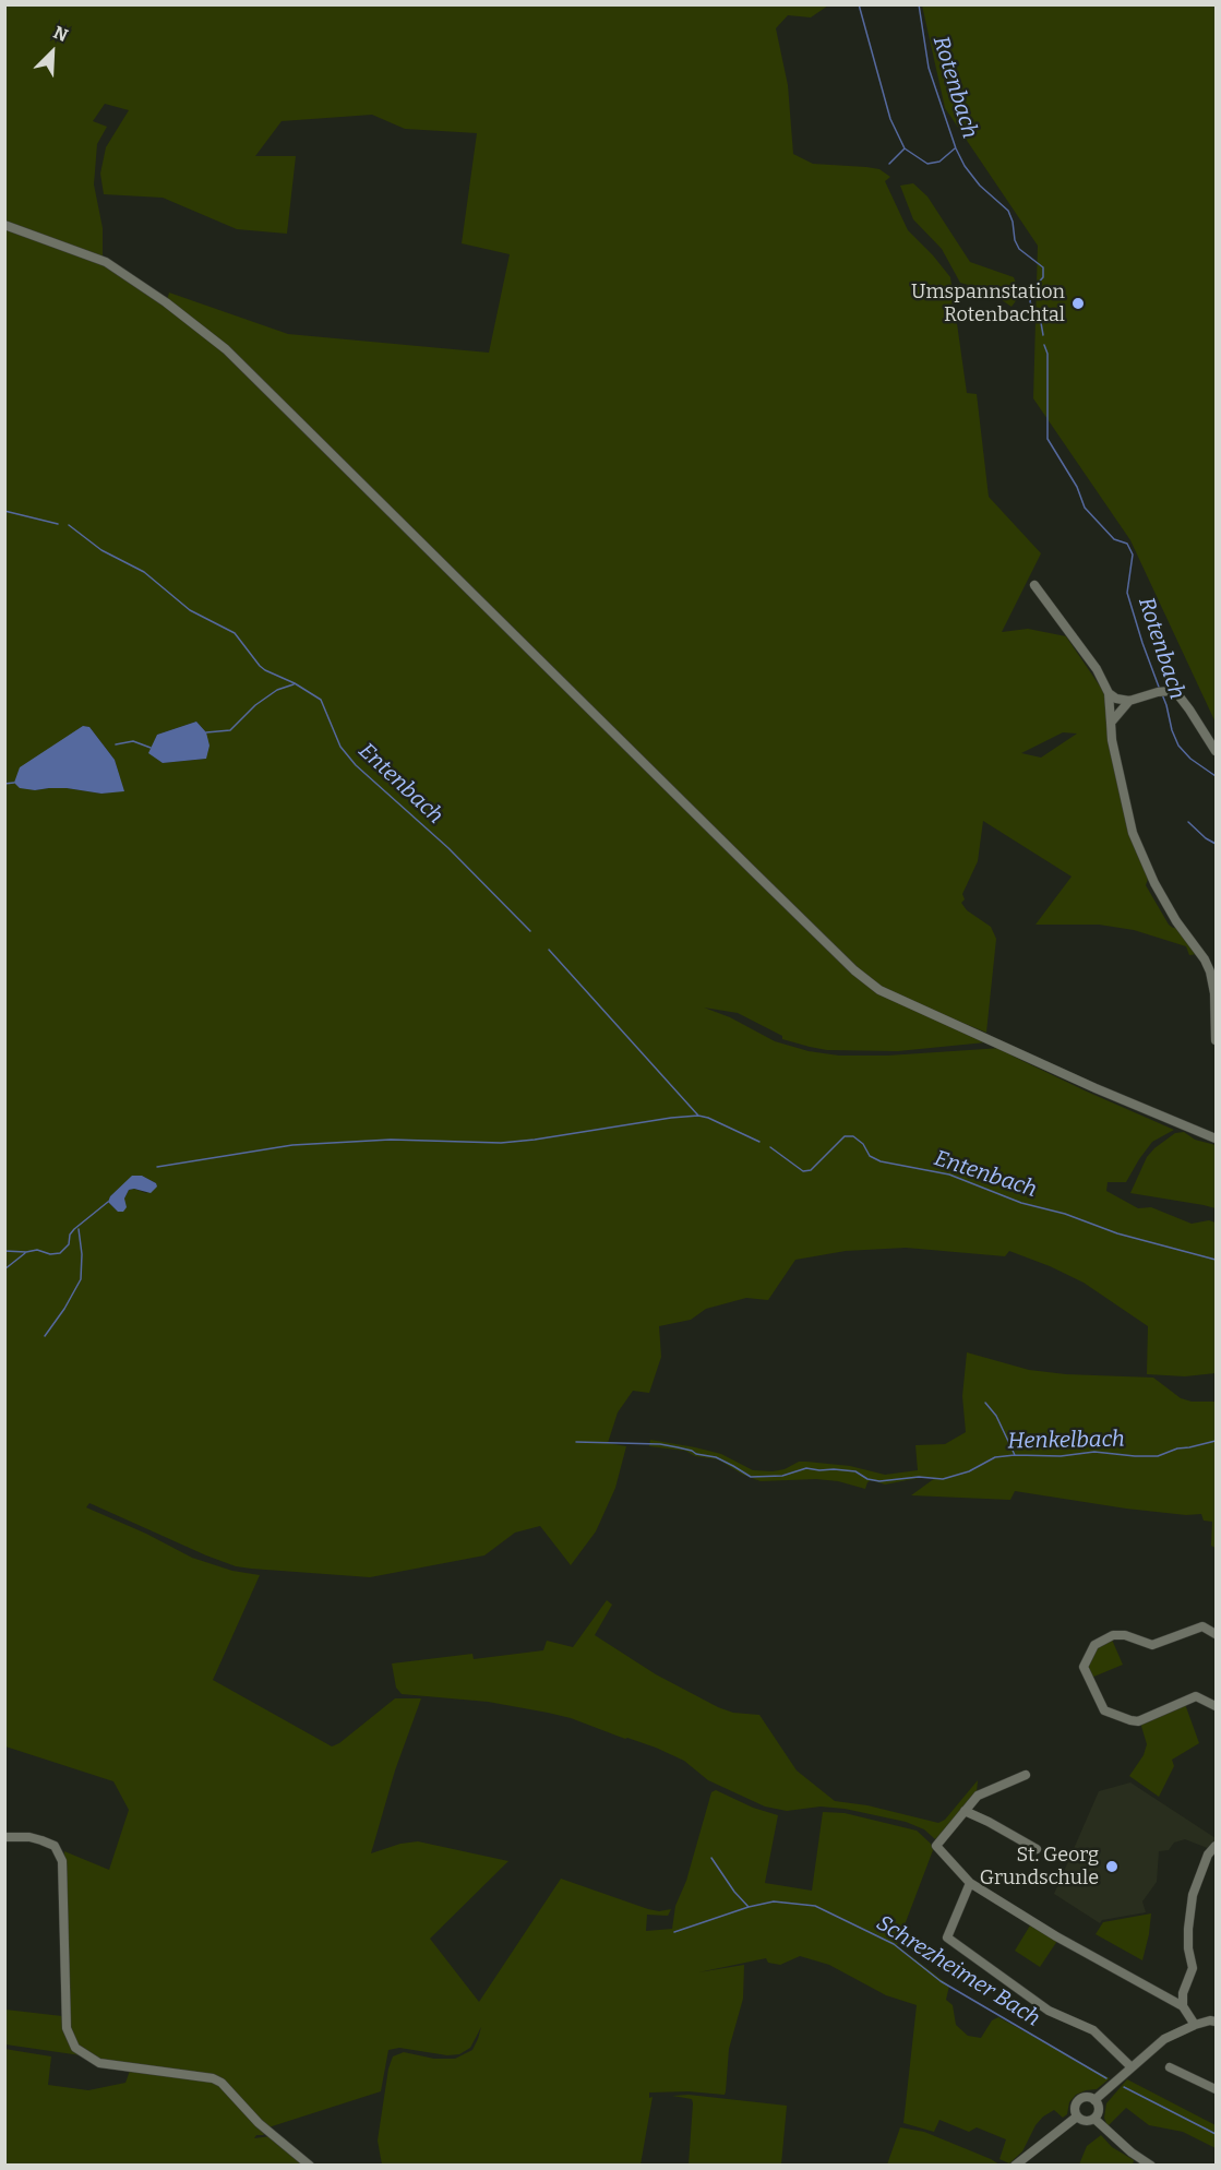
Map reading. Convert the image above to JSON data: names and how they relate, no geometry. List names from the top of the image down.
{
  "water": [
    "Rotenbach",
    "Entenbach",
    "Henkelbach",
    "Schrezheimer Bach"
  ],
  "places": ["Umspannstation Rotenbachtal", "St. Georg Grundschule"],
  "north": "top right"
}
